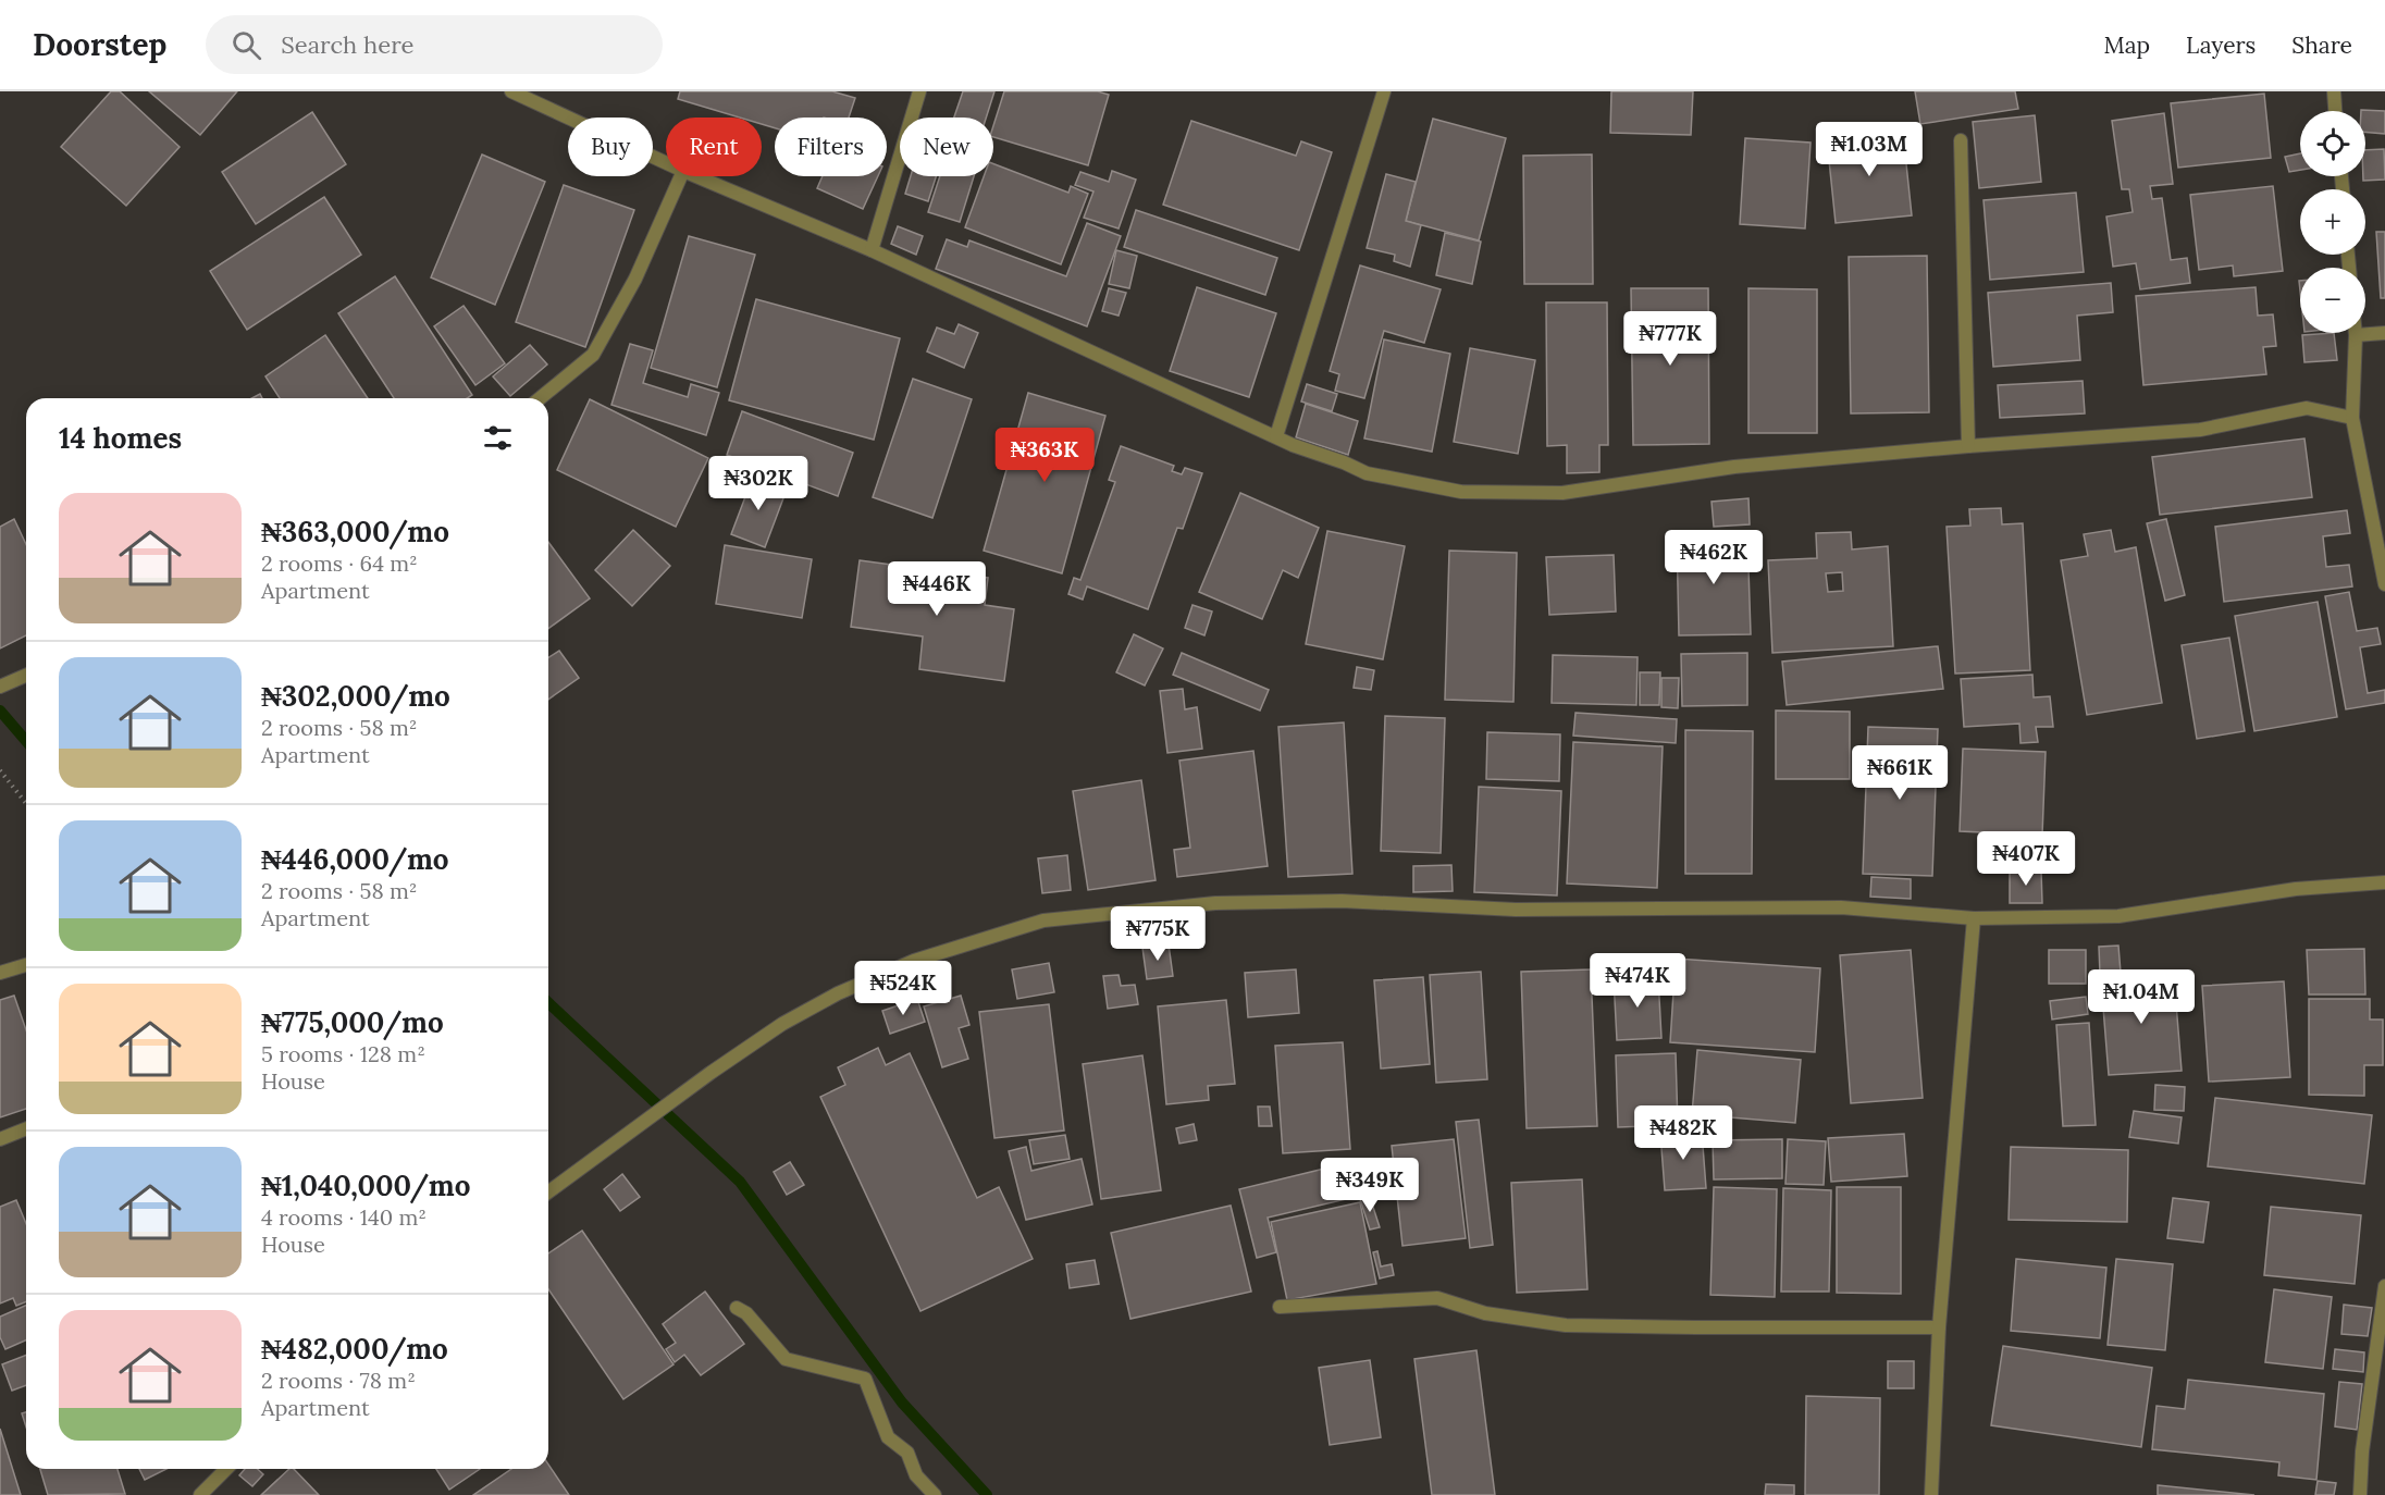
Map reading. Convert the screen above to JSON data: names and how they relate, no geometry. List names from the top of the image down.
{
  "page": {
    "header": "Doorstep",
    "search": "Search here",
    "nav": ["Map", "Layers", "Share"],
    "map_buttons": ["+", "−"],
    "chip": [
      "Buy",
      "Rent",
      "Filters",
      "New"
    ],
    "price": [
      "₦1.03M",
      "₦777K",
      "₦363K",
      "₦302K",
      "₦462K",
      "₦446K",
      "₦661K",
      "₦407K",
      "₦775K",
      "₦474K",
      "₦524K",
      "₦1.04M",
      "₦482K",
      "₦349K"
    ],
    "heading": "14 homes",
    "list": [
      {
        "name": "₦363,000/mo",
        "note": "2 rooms · 64 m² · Apartment"
      },
      {
        "name": "₦302,000/mo",
        "note": "2 rooms · 58 m² · Apartment"
      },
      {
        "name": "₦446,000/mo",
        "note": "2 rooms · 58 m² · Apartment"
      },
      {
        "name": "₦775,000/mo",
        "note": "5 rooms · 128 m² · House"
      },
      {
        "name": "₦1,040,000/mo",
        "note": "4 rooms · 140 m² · House"
      },
      {
        "name": "₦482,000/mo",
        "note": "2 rooms · 78 m² · Apartment"
      }
    ]
  }
}
